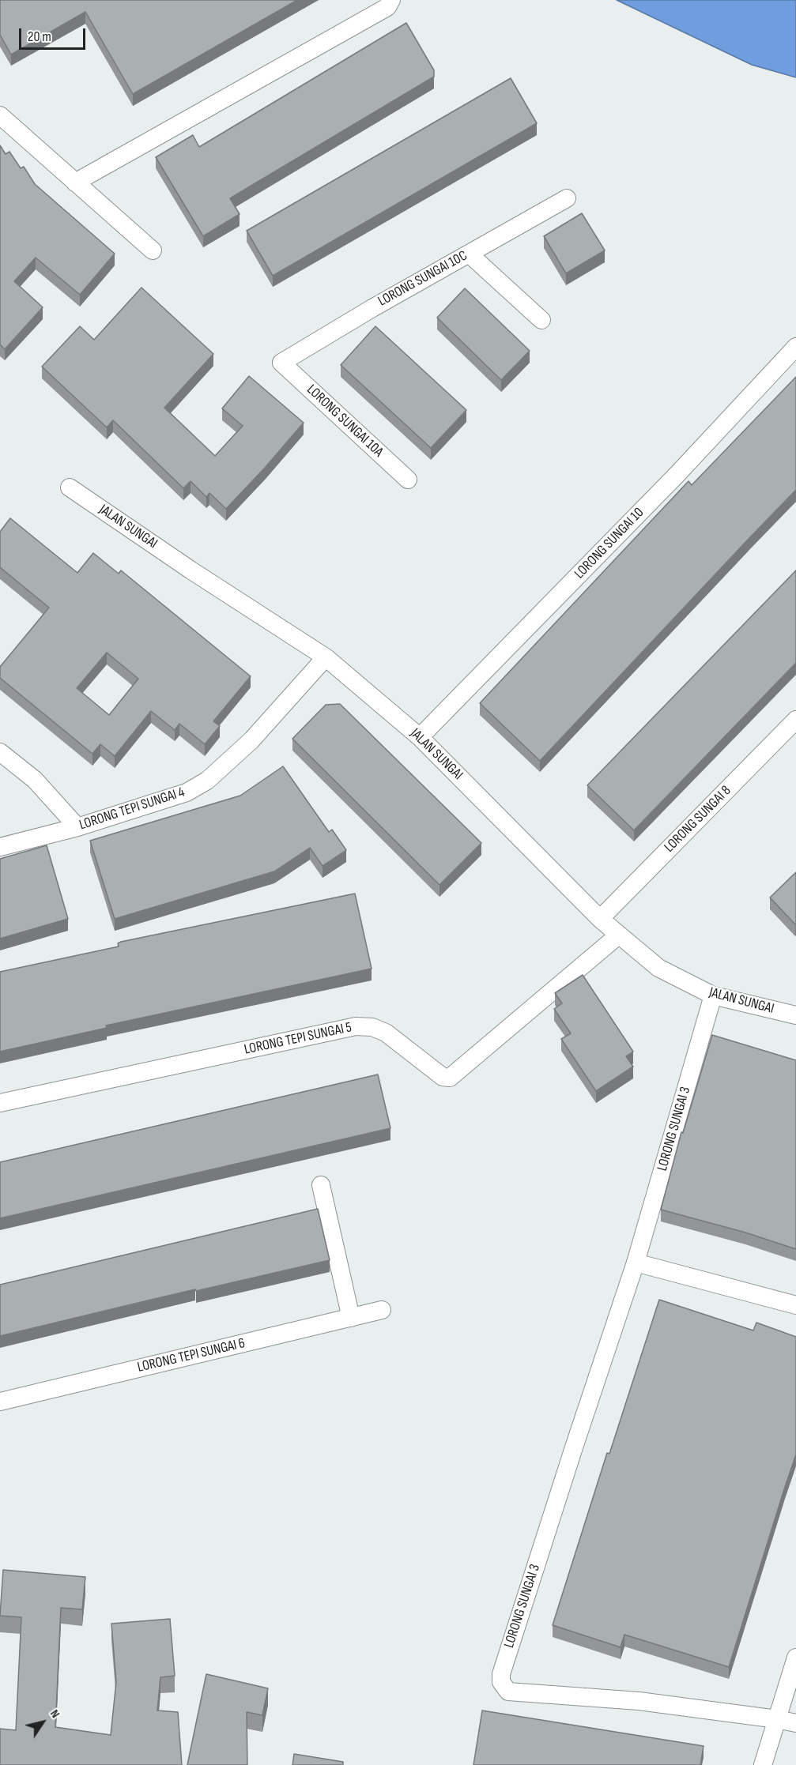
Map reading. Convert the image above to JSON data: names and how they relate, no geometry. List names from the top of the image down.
{
  "streets": {
    "street": [
      "LORONG SUNGAI 10C",
      "LORONG SUNGAI 10A",
      "JALAN SUNGAI",
      "LORONG SUNGAI 10",
      "LORONG TEPI SUNGAI 4",
      "LORONG SUNGAI 8",
      "LORONG TEPI SUNGAI 5",
      "LORONG SUNGAI 3",
      "LORONG TEPI SUNGAI 6"
    ]
  },
  "crossings": [
    ["LORONG SUNGAI 10C", "LORONG SUNGAI 10A"],
    ["JALAN SUNGAI", "LORONG SUNGAI 10"],
    ["JALAN SUNGAI", "LORONG TEPI SUNGAI 4"],
    ["JALAN SUNGAI", "LORONG SUNGAI 8"],
    ["JALAN SUNGAI", "LORONG TEPI SUNGAI 5"],
    ["JALAN SUNGAI", "LORONG SUNGAI 3"]
  ],
  "scale_bar": "20 m",
  "north": "top right"
}
